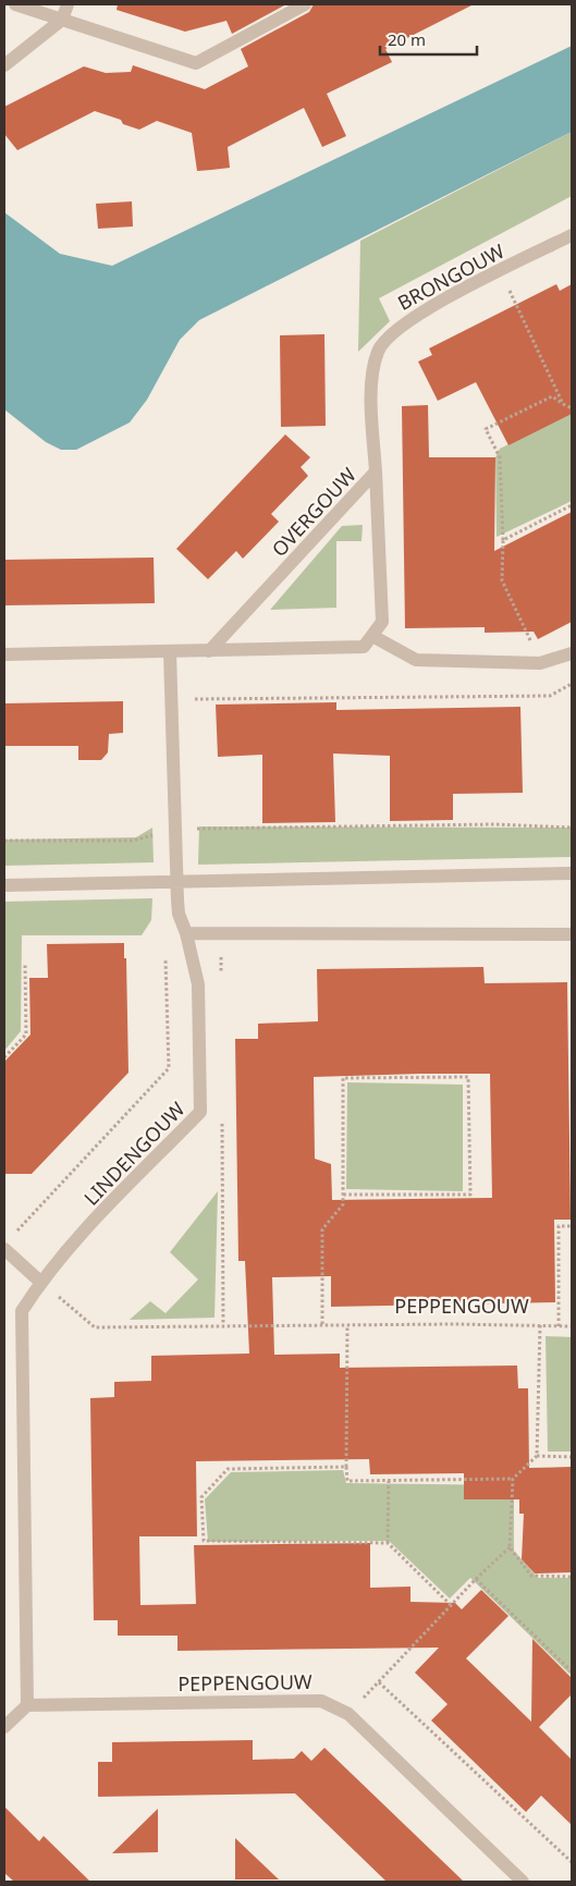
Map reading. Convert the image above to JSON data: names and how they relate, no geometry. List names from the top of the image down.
{
  "streets": {
    "street": [
      "BRONGOUW",
      "OVERGOUW",
      "LINDENGOUW",
      "PEPPENGOUW"
    ]
  },
  "crossings": [
    ["BRONGOUW", "OVERGOUW"],
    ["LINDENGOUW", "PEPPENGOUW"]
  ],
  "scale_bar": "20 m"
}
